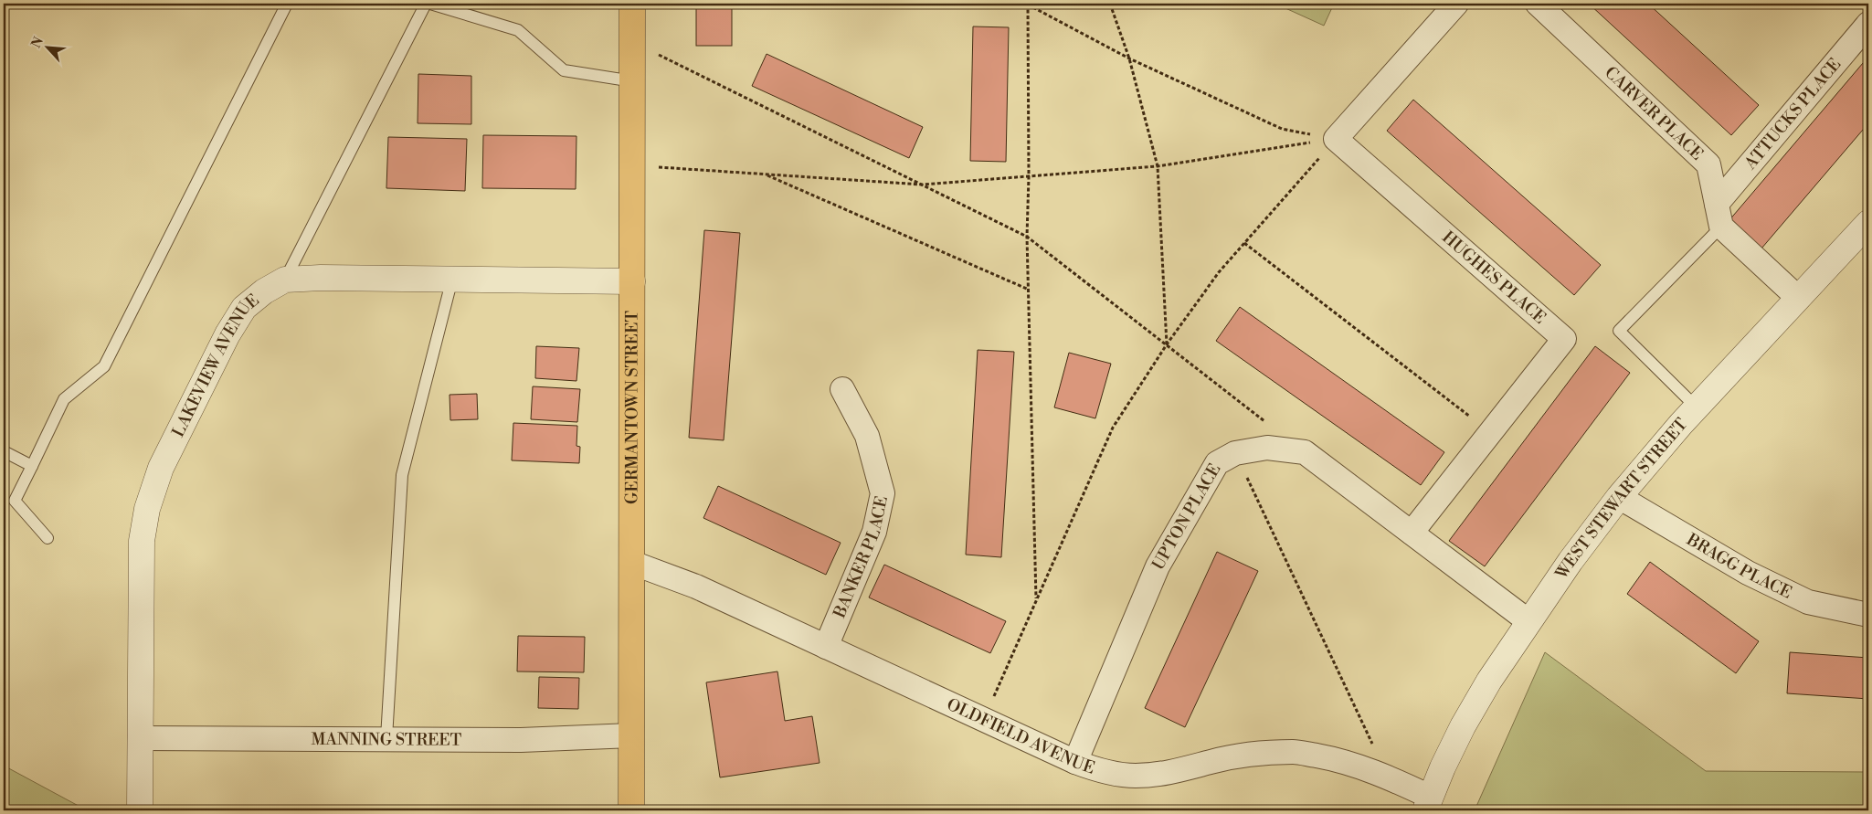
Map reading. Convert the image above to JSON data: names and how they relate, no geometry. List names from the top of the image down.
{
  "streets": {
    "main road": ["GERMANTOWN STREET"],
    "street": [
      "CARVER PLACE",
      "ATTUCKS PLACE",
      "HUGHES PLACE",
      "LAKEVIEW AVENUE",
      "WEST STEWART STREET",
      "UPTON PLACE",
      "BANKER PLACE",
      "BRAGG PLACE",
      "OLDFIELD AVENUE",
      "MANNING STREET"
    ]
  },
  "crossings": [
    ["CARVER PLACE", "ATTUCKS PLACE"],
    ["HUGHES PLACE", "UPTON PLACE"],
    ["LAKEVIEW AVENUE", "GERMANTOWN STREET"],
    ["LAKEVIEW AVENUE", "MANNING STREET"],
    ["GERMANTOWN STREET", "OLDFIELD AVENUE"],
    ["GERMANTOWN STREET", "MANNING STREET"],
    ["WEST STEWART STREET", "UPTON PLACE"],
    ["WEST STEWART STREET", "BRAGG PLACE"],
    ["WEST STEWART STREET", "OLDFIELD AVENUE"],
    ["UPTON PLACE", "OLDFIELD AVENUE"],
    ["BANKER PLACE", "OLDFIELD AVENUE"]
  ],
  "north": "top left"
}
